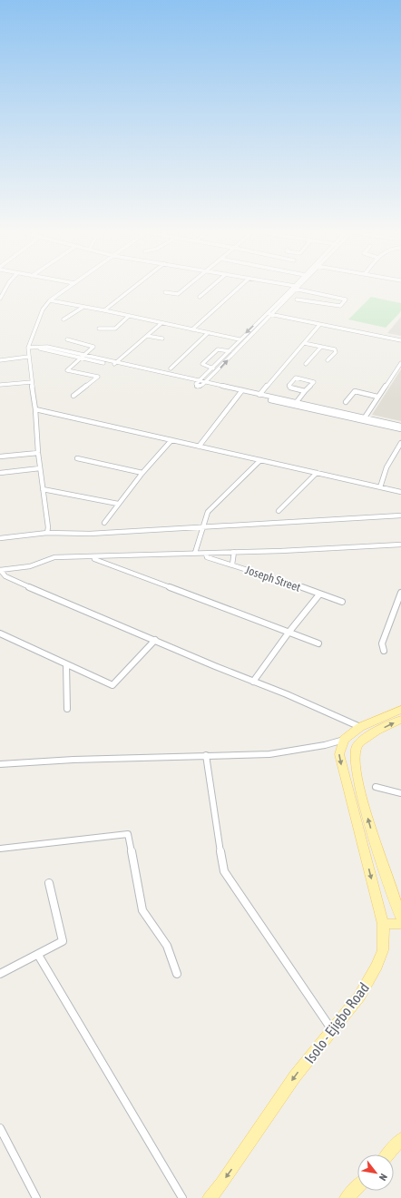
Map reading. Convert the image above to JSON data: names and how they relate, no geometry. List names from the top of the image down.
{
  "streets": {
    "main road": ["Isolo - Ejigbo Road"],
    "street": ["Joseph Street"]
  },
  "one_way": ["Isolo - Ejigbo Road"],
  "north": "bottom right"
}
